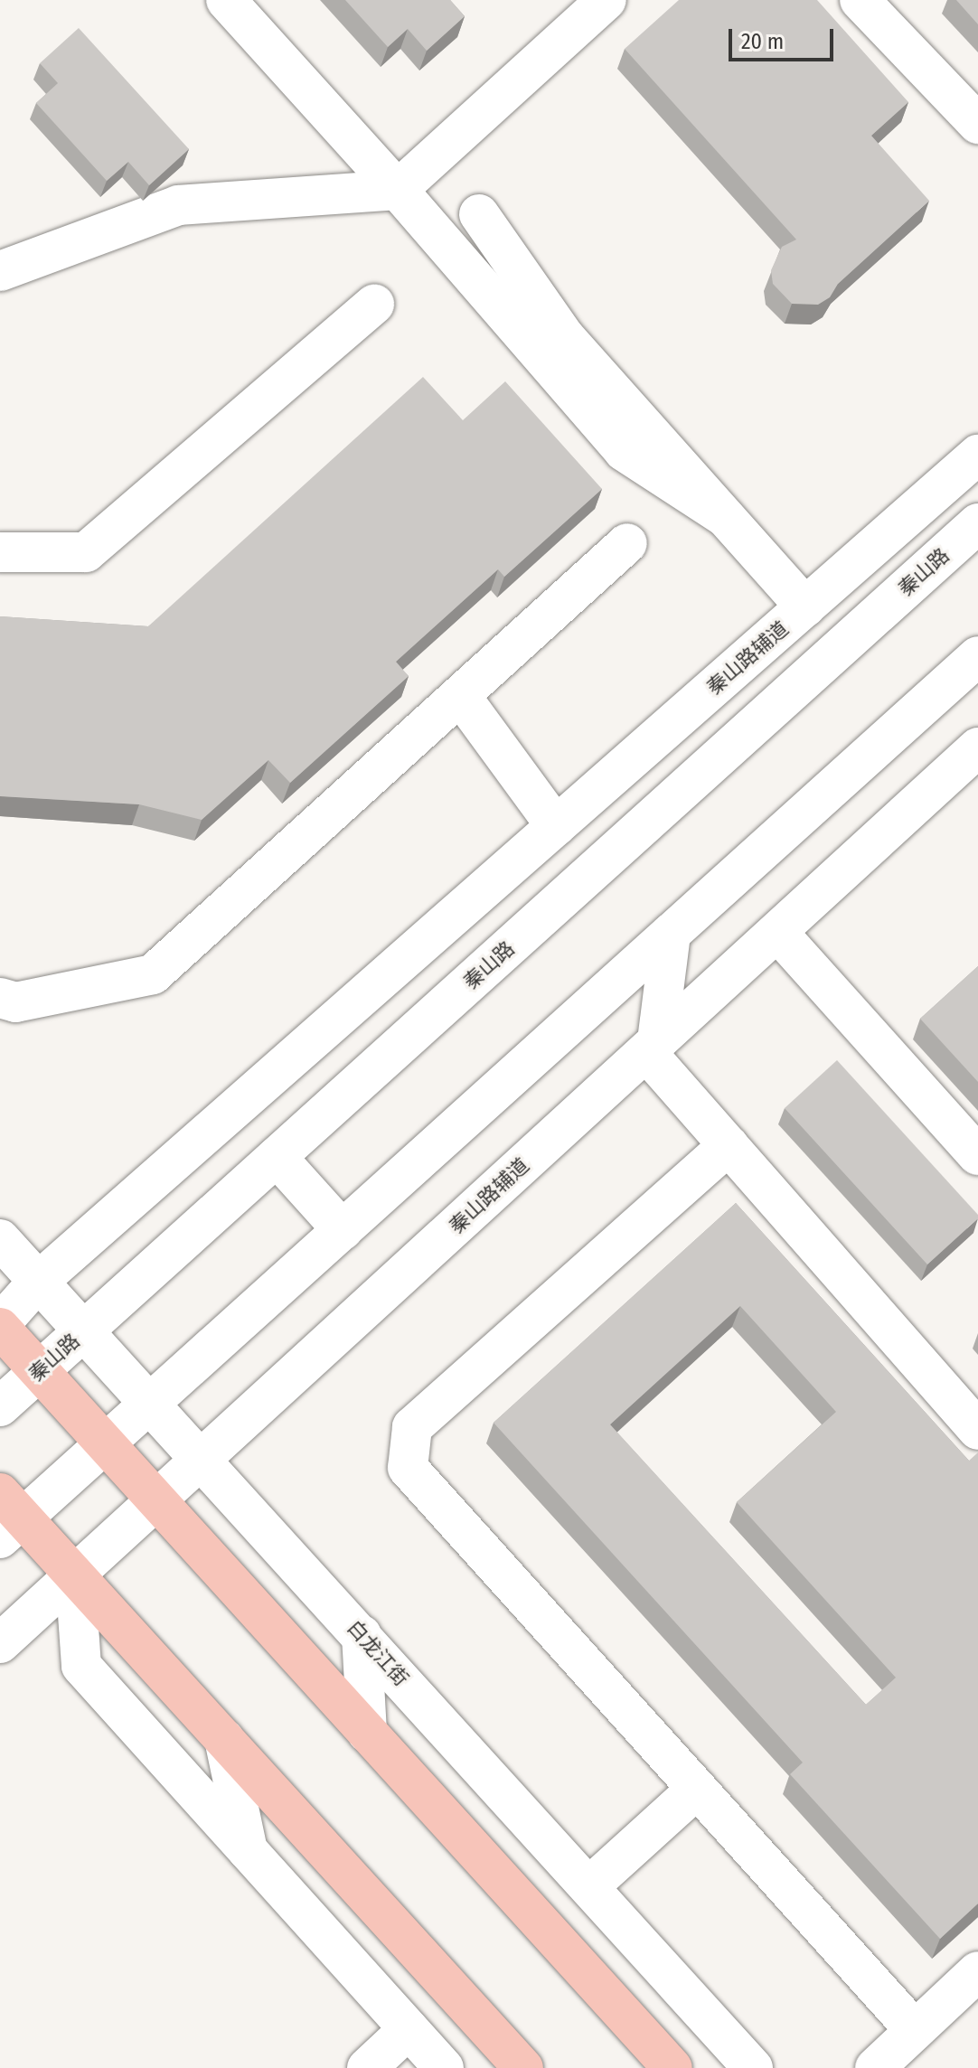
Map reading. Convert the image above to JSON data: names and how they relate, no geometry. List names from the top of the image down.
{
  "streets": {
    "street": ["秦山路", "秦山路辅道", "白龙江街"]
  },
  "crossings": [
    ["秦山路", "白龙江街"],
    ["秦山路辅道", "白龙江街"]
  ],
  "scale_bar": "20 m"
}
